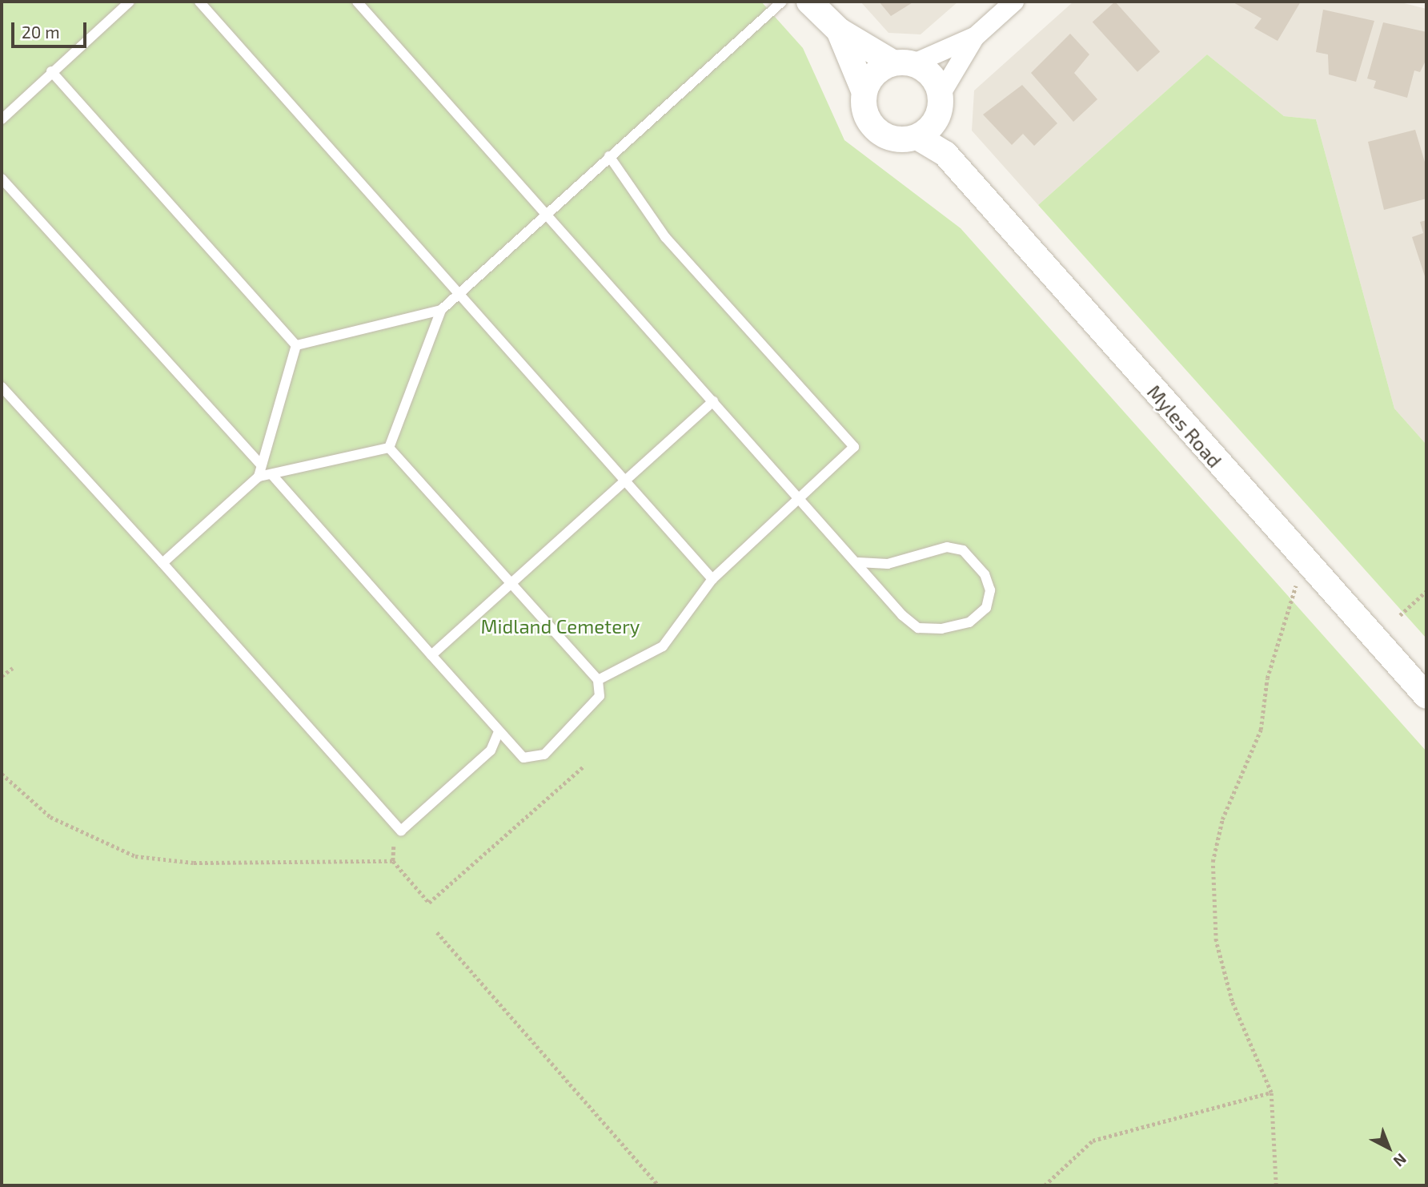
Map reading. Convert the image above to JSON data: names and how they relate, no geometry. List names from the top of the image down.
{
  "streets": {
    "street": ["Myles Road"]
  },
  "parks": ["Midland Cemetery"],
  "scale_bar": "20 m",
  "north": "bottom right"
}
